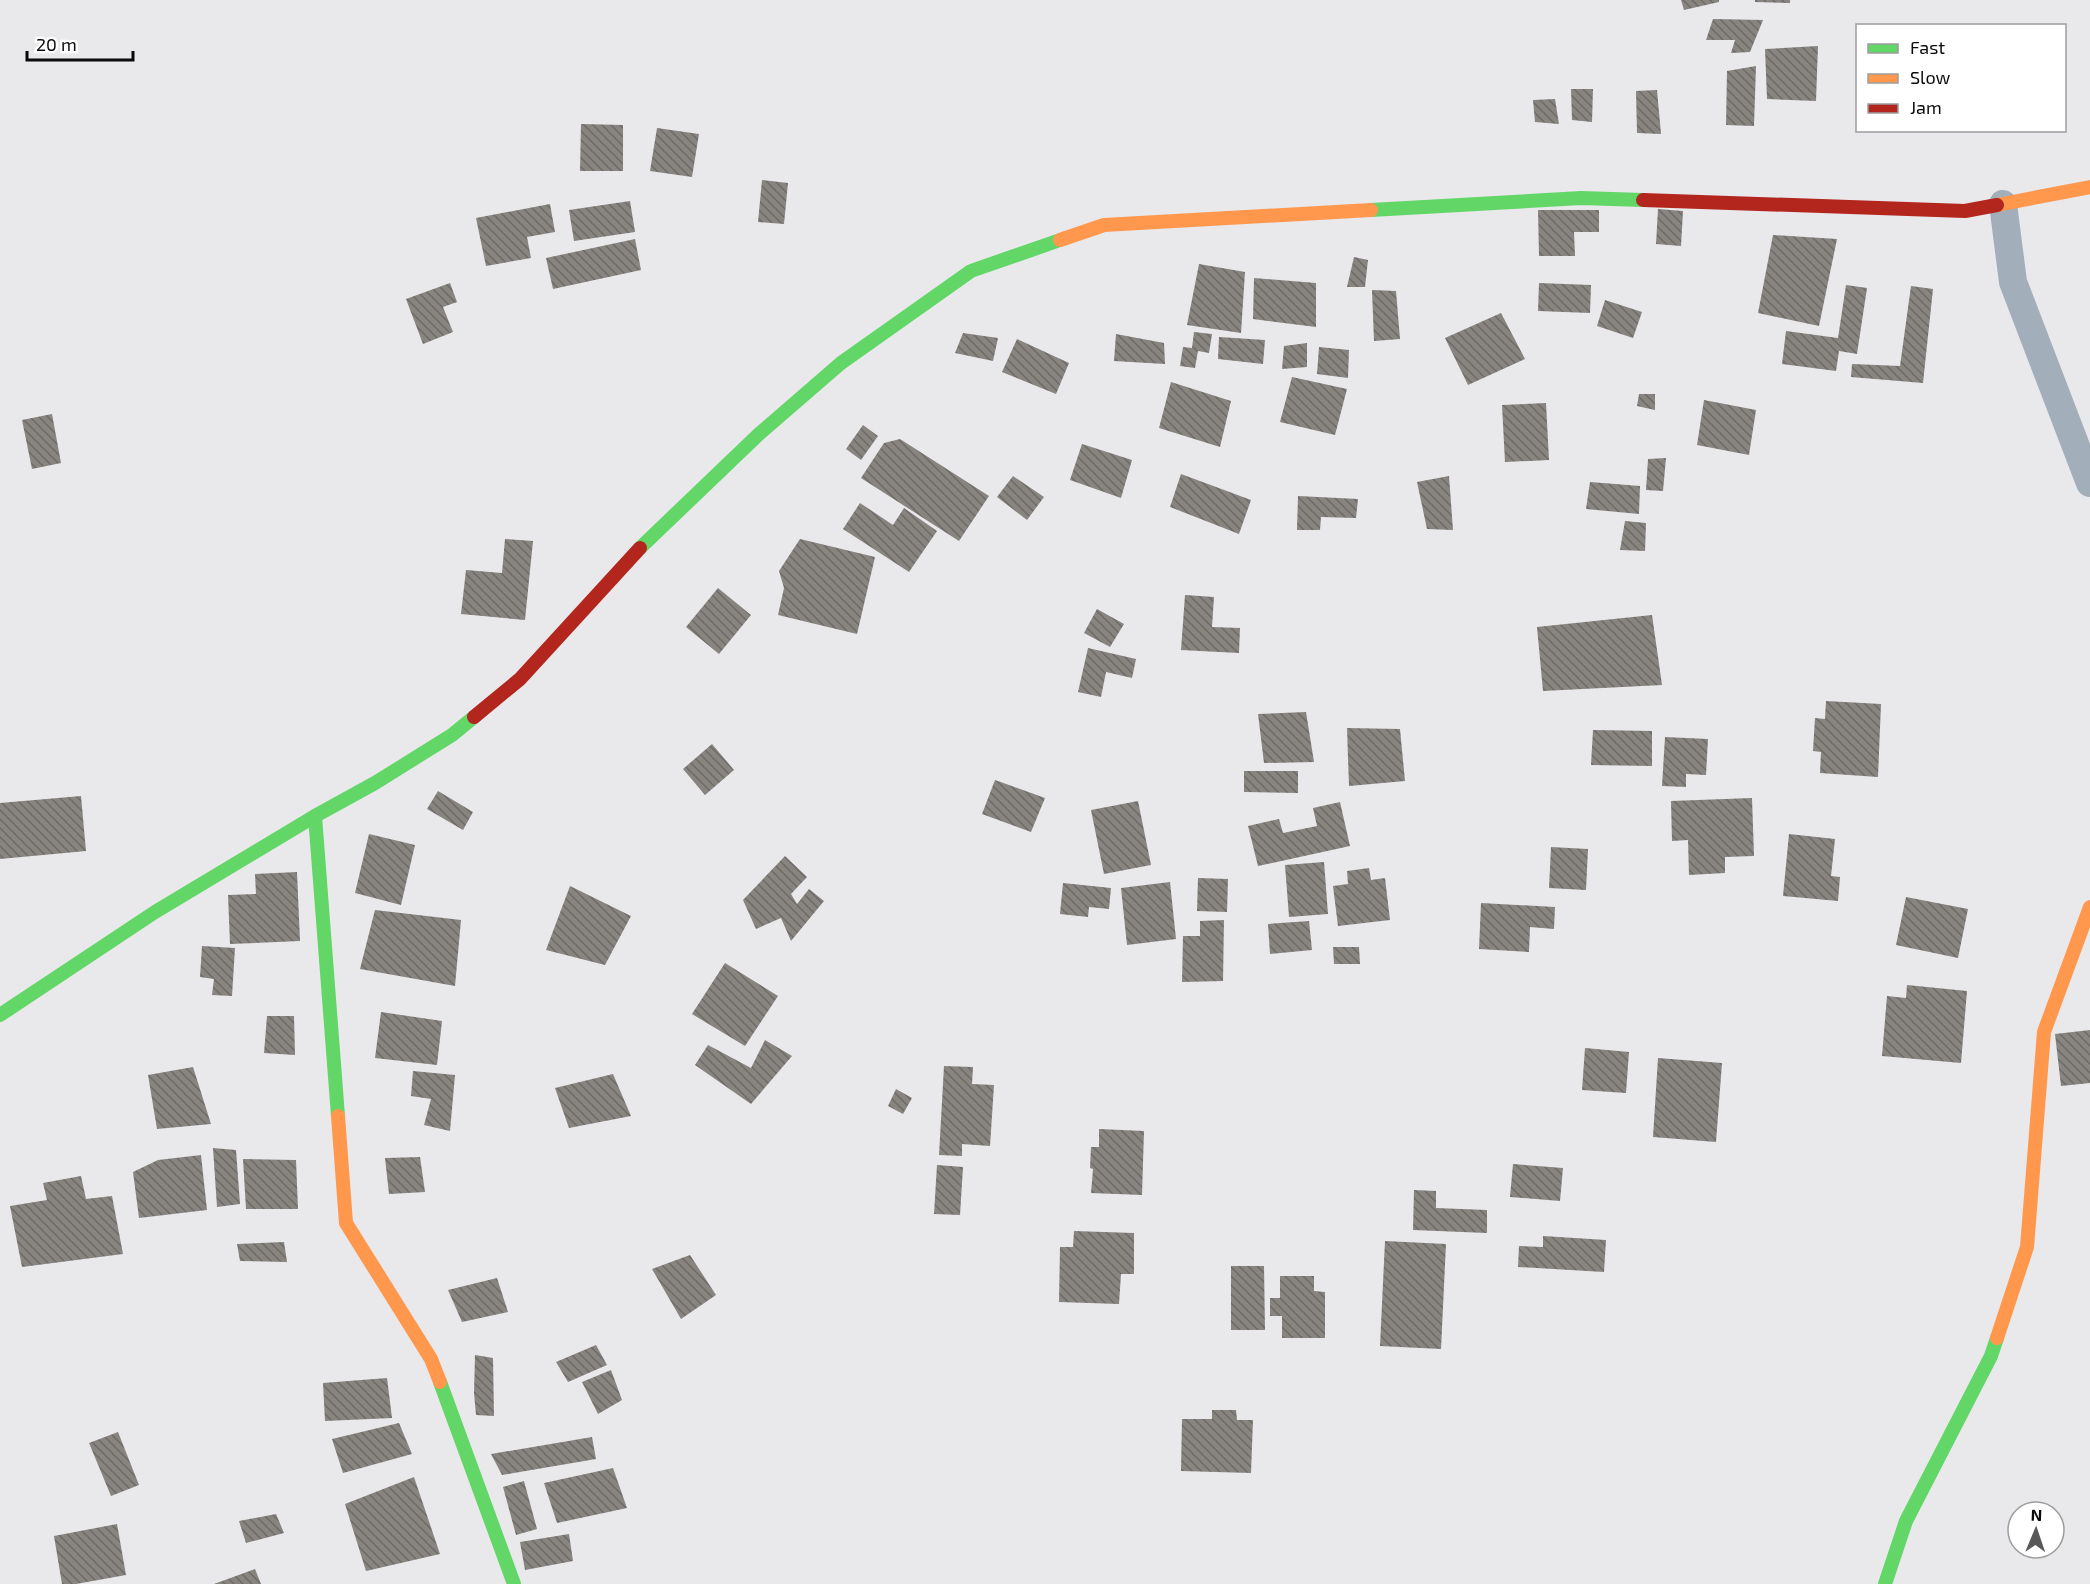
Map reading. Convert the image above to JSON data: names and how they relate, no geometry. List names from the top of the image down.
{
  "legend": ["Fast", "Slow", "Jam"],
  "scale_bar": "20 m",
  "north": "top"
}
